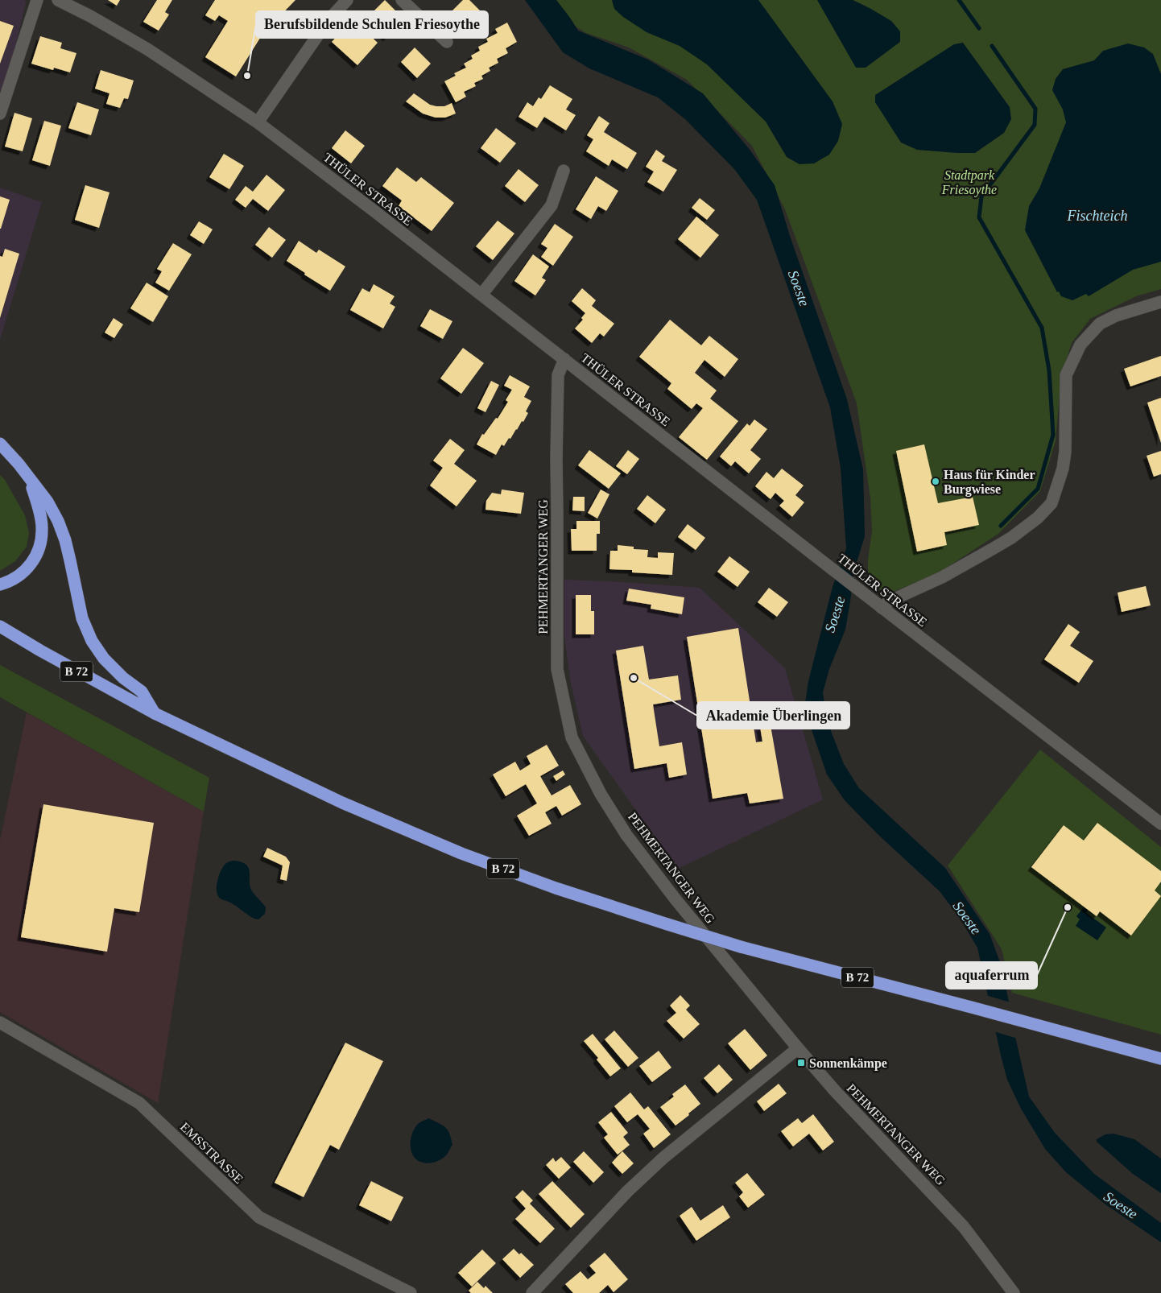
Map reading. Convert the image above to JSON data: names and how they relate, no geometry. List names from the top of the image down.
{
  "streets": {
    "highway": ["B 72"],
    "street": ["THÜLER STRASSE", "PEHMERTANGER WEG", "EMSSTRASSE"]
  },
  "crossings": [
    ["THÜLER STRASSE", "PEHMERTANGER WEG"]
  ],
  "water": ["Fischteich", "Soeste"],
  "parks": ["Stadtpark Friesoythe"],
  "places": {
    "other": [
      "Berufsbildende Schulen Friesoythe",
      "Haus für Kinder Burgwiese",
      "Akademie Überlingen",
      "aquaferrum"
    ],
    "transit": ["Sonnenkämpe"]
  }
}
